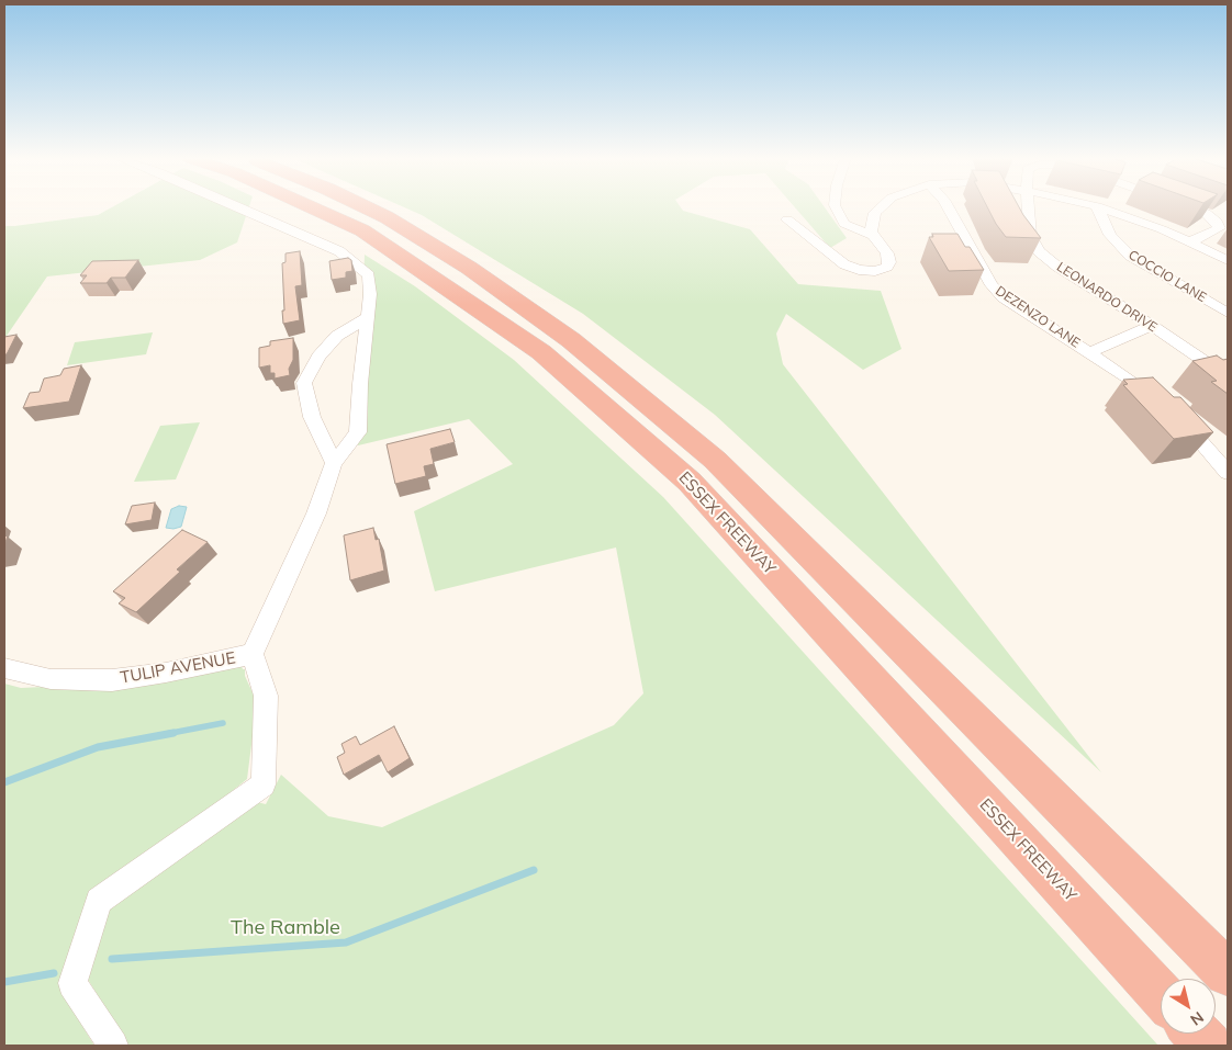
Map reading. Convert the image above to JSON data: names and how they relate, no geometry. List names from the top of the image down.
{
  "streets": {
    "highway": ["ESSEX FREEWAY"],
    "street": [
      "COCCIO LANE",
      "LEONARDO DRIVE",
      "DEZENZO LANE",
      "TULIP AVENUE"
    ]
  },
  "parks": ["The Ramble"],
  "north": "bottom right"
}
